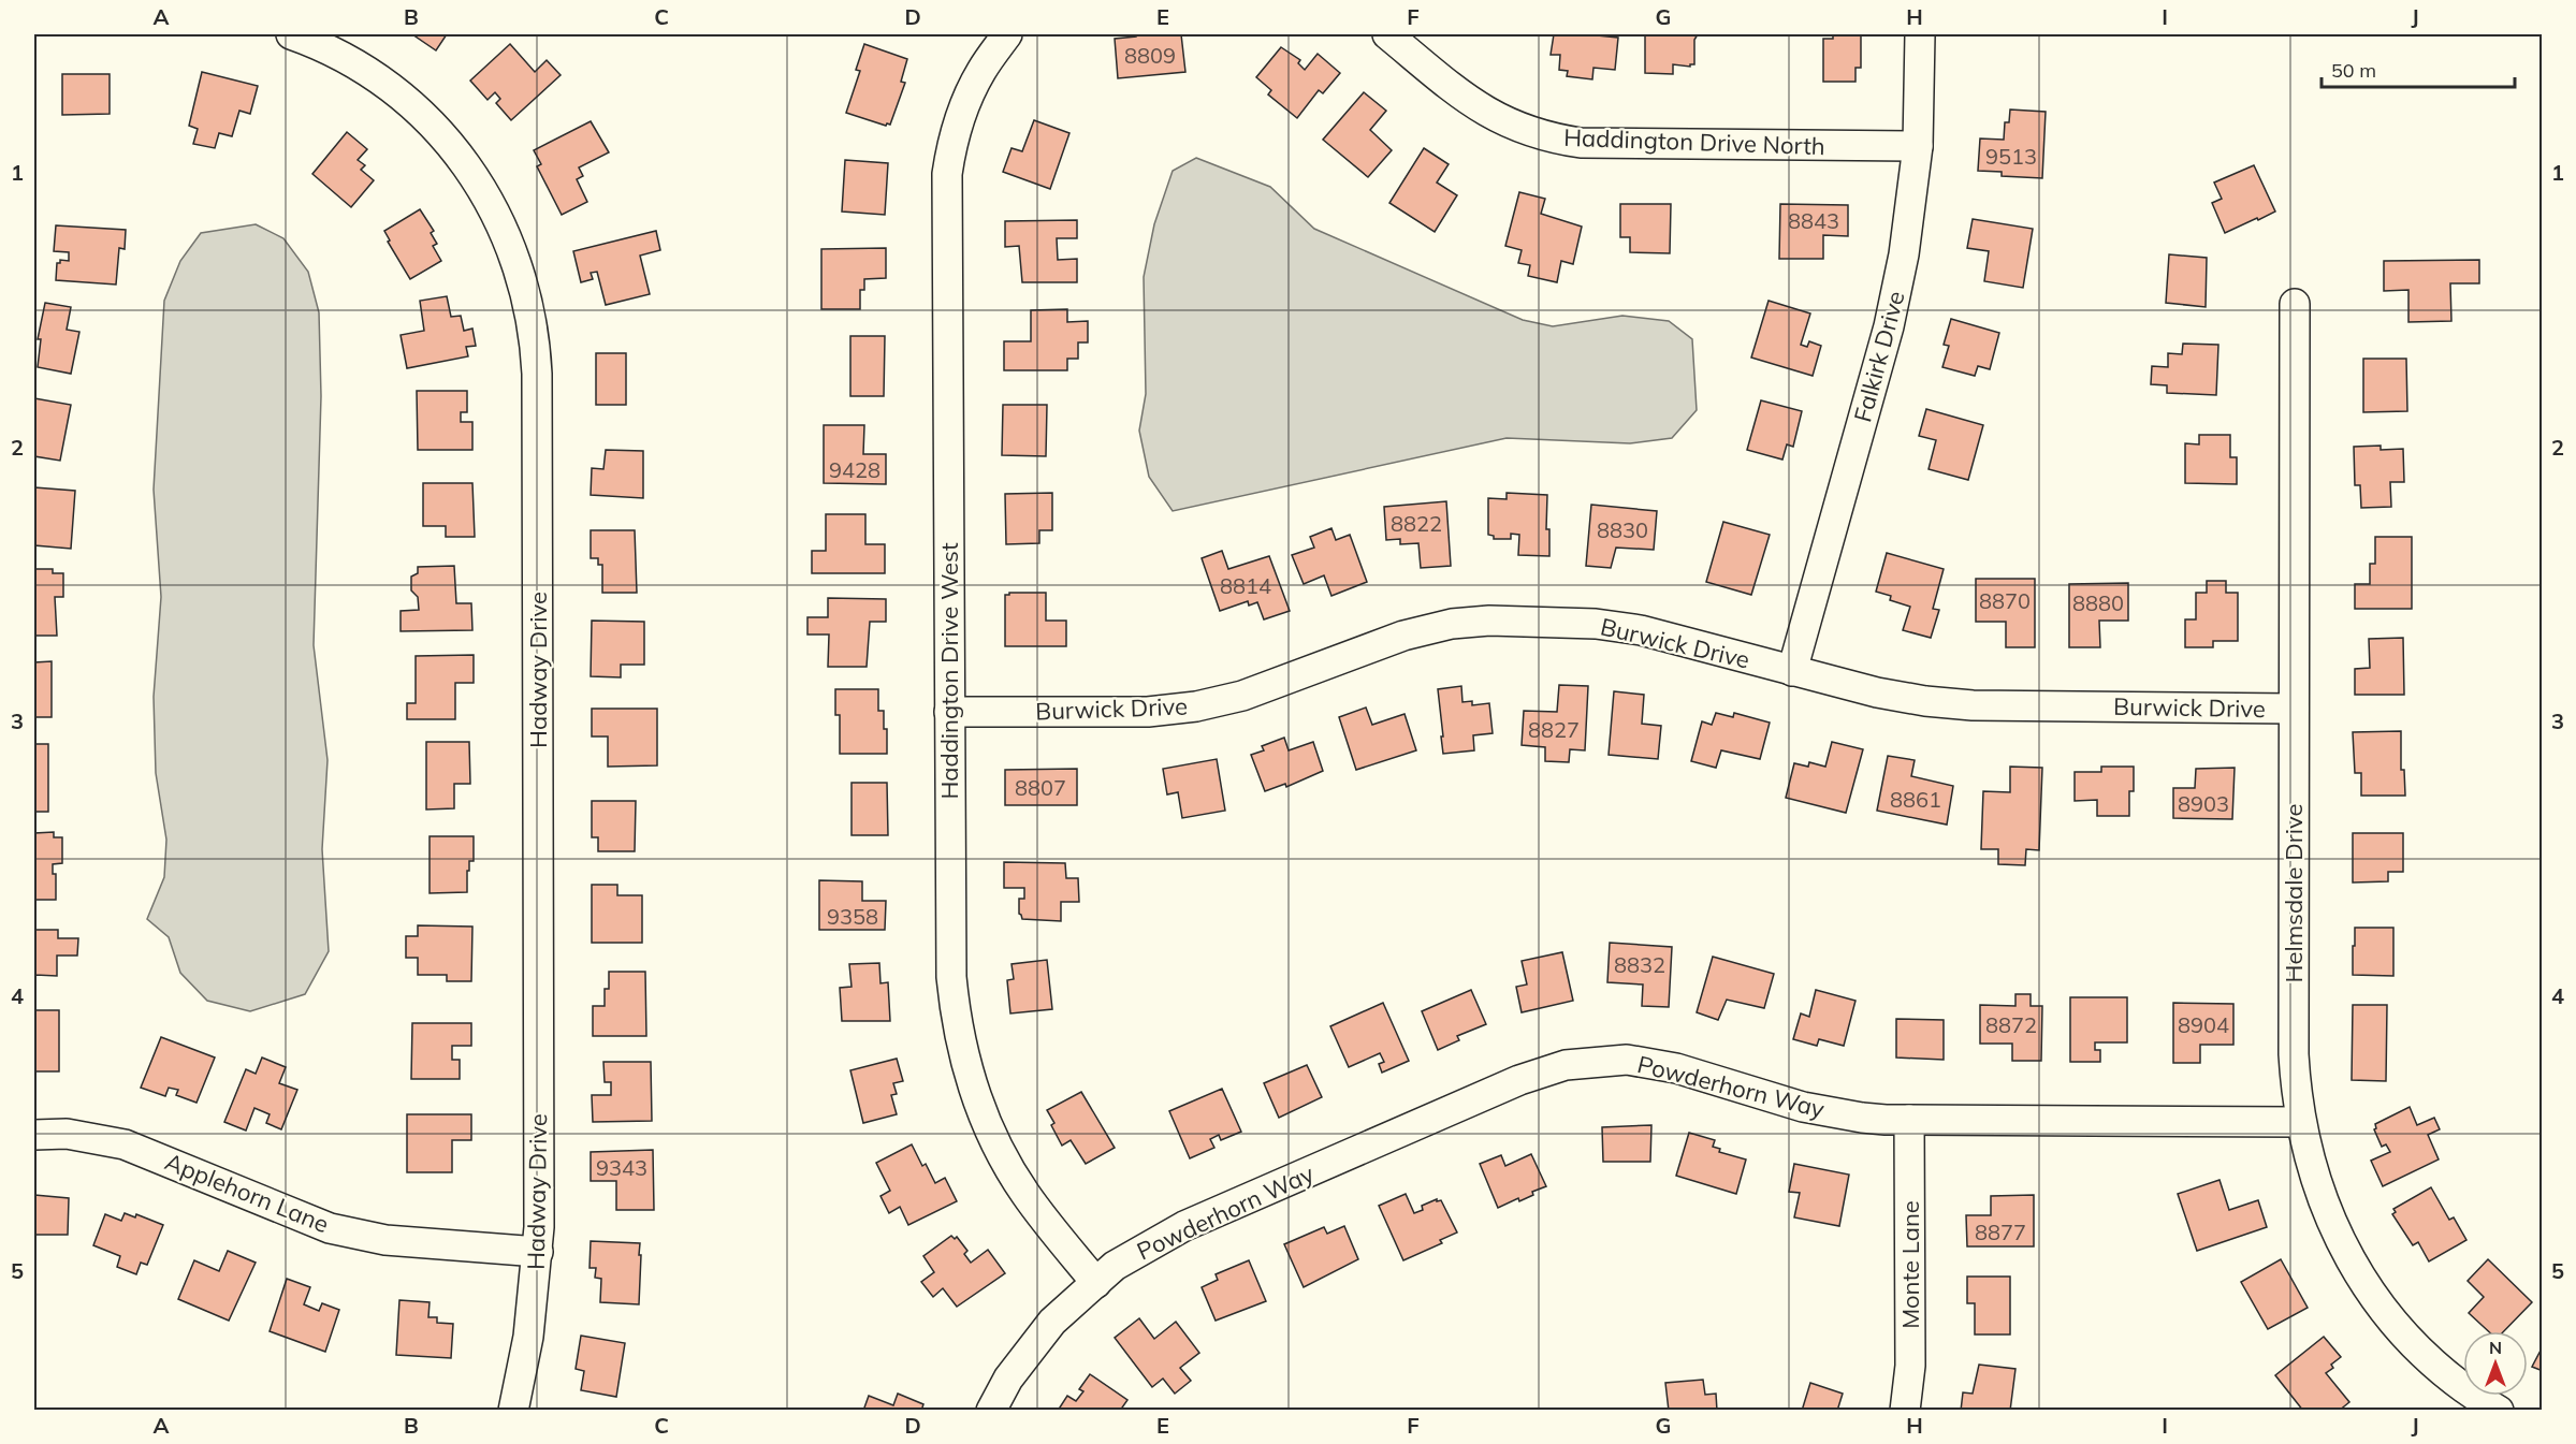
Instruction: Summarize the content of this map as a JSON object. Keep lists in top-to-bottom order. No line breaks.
{"streets":{"street":["Haddington Drive North","Falkirk Drive","Burwick Drive","Hadway Drive","Haddington Drive West","Helmsdale Drive","Powderhorn Way","Applehorn Lane","Monte Lane"]},"crossings":[["Haddington Drive North","Falkirk Drive"],["Falkirk Drive","Burwick Drive"],["Burwick Drive","Haddington Drive West"],["Burwick Drive","Helmsdale Drive"],["Hadway Drive","Applehorn Lane"],["Haddington Drive West","Powderhorn Way"],["Helmsdale Drive","Powderhorn Way"],["Powderhorn Way","Monte Lane"]],"house_numbers":["8809","9513","8843","9428","8822","8830","8814","8870","8880","8827","8807","8861","8903","9358","8832","8872","8904","9343","8877"],"scale_bar":"50 m","north":"top","grid":{"columns":["A","B","C","D","E","F","G","H","I","J"],"rows":["1","2","3","4","5"]}}
